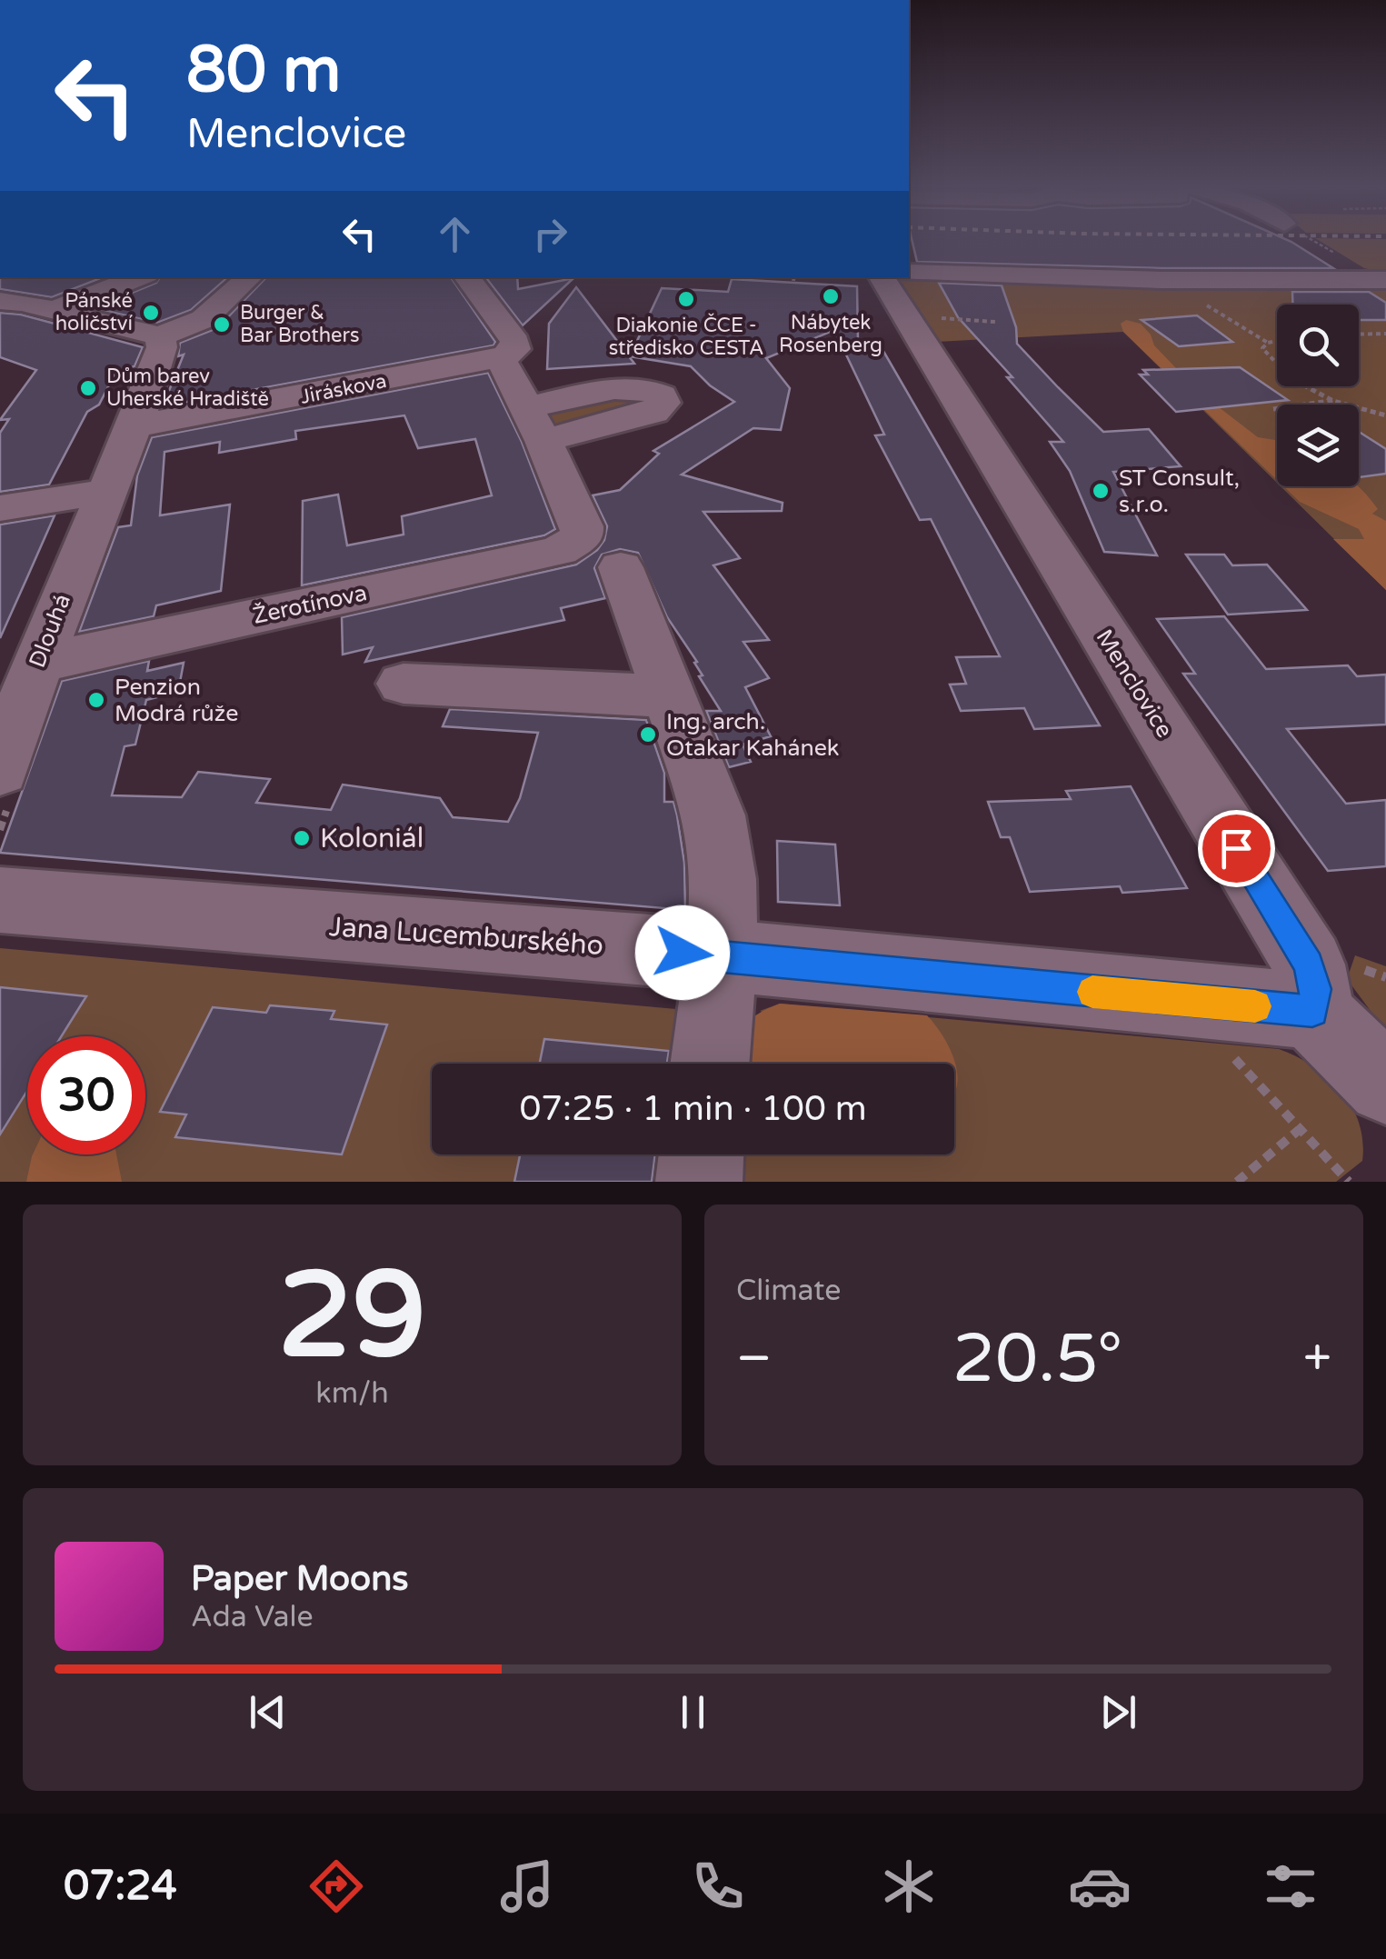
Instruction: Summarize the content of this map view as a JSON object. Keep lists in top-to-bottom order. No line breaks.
{"streets":{"street":["Jiráskova","Žerotínova","Dlouhá","Menclovice","Jana Lucemburského"]},"crossings":[["Jiráskova","Dlouhá"],["Žerotínova","Dlouhá"],["Menclovice","Jana Lucemburského"]],"places":["Nábytek Rosenberg","Diakonie ČCE - středisko CESTA","Pánské holičství","Burger & Bar Brothers","Dům barev Uherské Hradiště","ST Consult, s.r.o.","Penzion Modrá růže","Ing. arch. Otakar Kahánek","Koloniál"],"page":{"turn":["80 m","Menclovice"],"limit":"30","trip":"07:25 · 1 min · 100 m","tile":[["29","km/h"],"Climate"],"heat":["−","20.5°","+"],"song":["Paper Moons","Ada Vale"],"tabs":"07:24"}}
